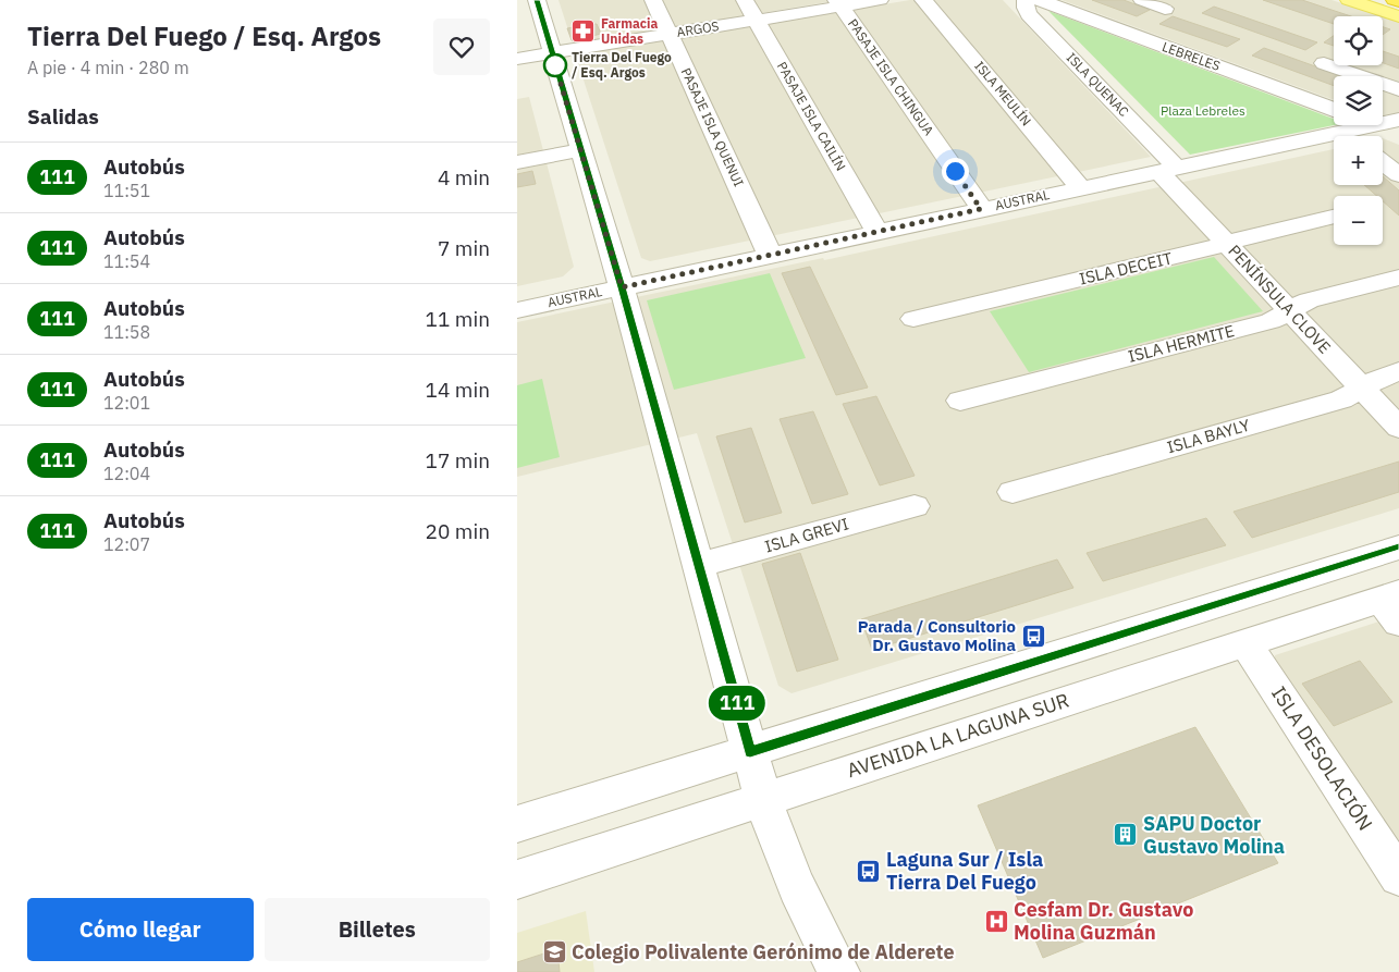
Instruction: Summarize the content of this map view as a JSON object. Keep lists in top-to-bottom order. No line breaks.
{"streets":{"street":["ARGOS","LEBRELES","PASAJE ISLA CHINGUA","ISLA QUENAC","ISLA MEULÍN","PASAJE ISLA CAILÍN","PASAJE ISLA QUENUI","AUSTRAL","ISLA DECEIT","PENÍNSULA CLOVE","ISLA HERMITE","ISLA BAYLY","ISLA GREVI","AVENIDA LA LAGUNA SUR","ISLA DESOLACIÓN"]},"crossings":[["ARGOS","PASAJE ISLA CHINGUA"],["ARGOS","PASAJE ISLA CAILÍN"],["ARGOS","PASAJE ISLA QUENUI"],["PASAJE ISLA CHINGUA","AUSTRAL"],["ISLA QUENAC","AUSTRAL"],["ISLA QUENAC","PENÍNSULA CLOVE"],["ISLA MEULÍN","AUSTRAL"],["PASAJE ISLA CAILÍN","AUSTRAL"],["PASAJE ISLA QUENUI","AUSTRAL"],["AUSTRAL","PENÍNSULA CLOVE"],["ISLA DECEIT","PENÍNSULA CLOVE"],["PENÍNSULA CLOVE","ISLA HERMITE"],["PENÍNSULA CLOVE","ISLA BAYLY"],["AVENIDA LA LAGUNA SUR","ISLA DESOLACIÓN"]],"parks":["Plaza Lebreles"],"places":{"pharmacy":["Farmacia Unidas"],"other":["Tierra Del Fuego / Esq. Argos"],"bus stop":["Parada / Consultorio Dr. Gustavo Molina","Laguna Sur / Isla Tierra Del Fuego"],"building":["SAPU Doctor Gustavo Molina"],"hospital":["Cesfam Dr. Gustavo Molina Guzmán"],"school or university":["Colegio Polivalente Gerónimo de Alderete"]},"lines":["bus line 111"],"page":{"heading":[["Tierra Del Fuego / Esq. Argos","A pie · 4 min · 280 m"],"Salidas"],"on_map":"111","map_buttons":["+","−"],"list":[{"mark":"111","name":"Autobús","note":"11:51","value":"4 min"},{"mark":"111","name":"Autobús","note":"11:54","value":"7 min"},{"mark":"111","name":"Autobús","note":"11:58","value":"11 min"},{"mark":"111","name":"Autobús","note":"12:01","value":"14 min"},{"mark":"111","name":"Autobús","note":"12:04","value":"17 min"},{"mark":"111","name":"Autobús","note":"12:07","value":"20 min"}],"buttons":["Cómo llegar","Billetes"]}}
